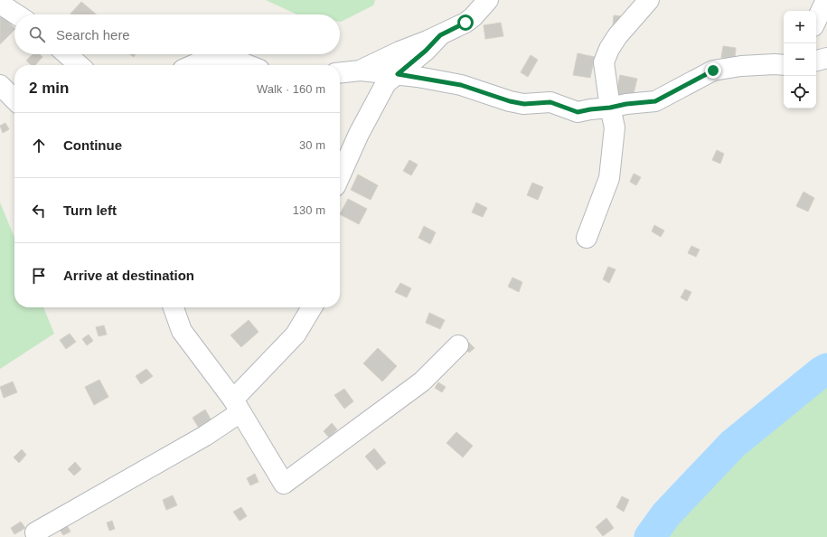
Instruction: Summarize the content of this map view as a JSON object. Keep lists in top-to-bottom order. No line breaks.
{"page":{"map_buttons":["+","−"],"search":"Search here","heading":["2 min","Walk · 160 m"],"list":[["Continue","30 m"],["Turn left","130 m"],"Arrive at destination"]}}
